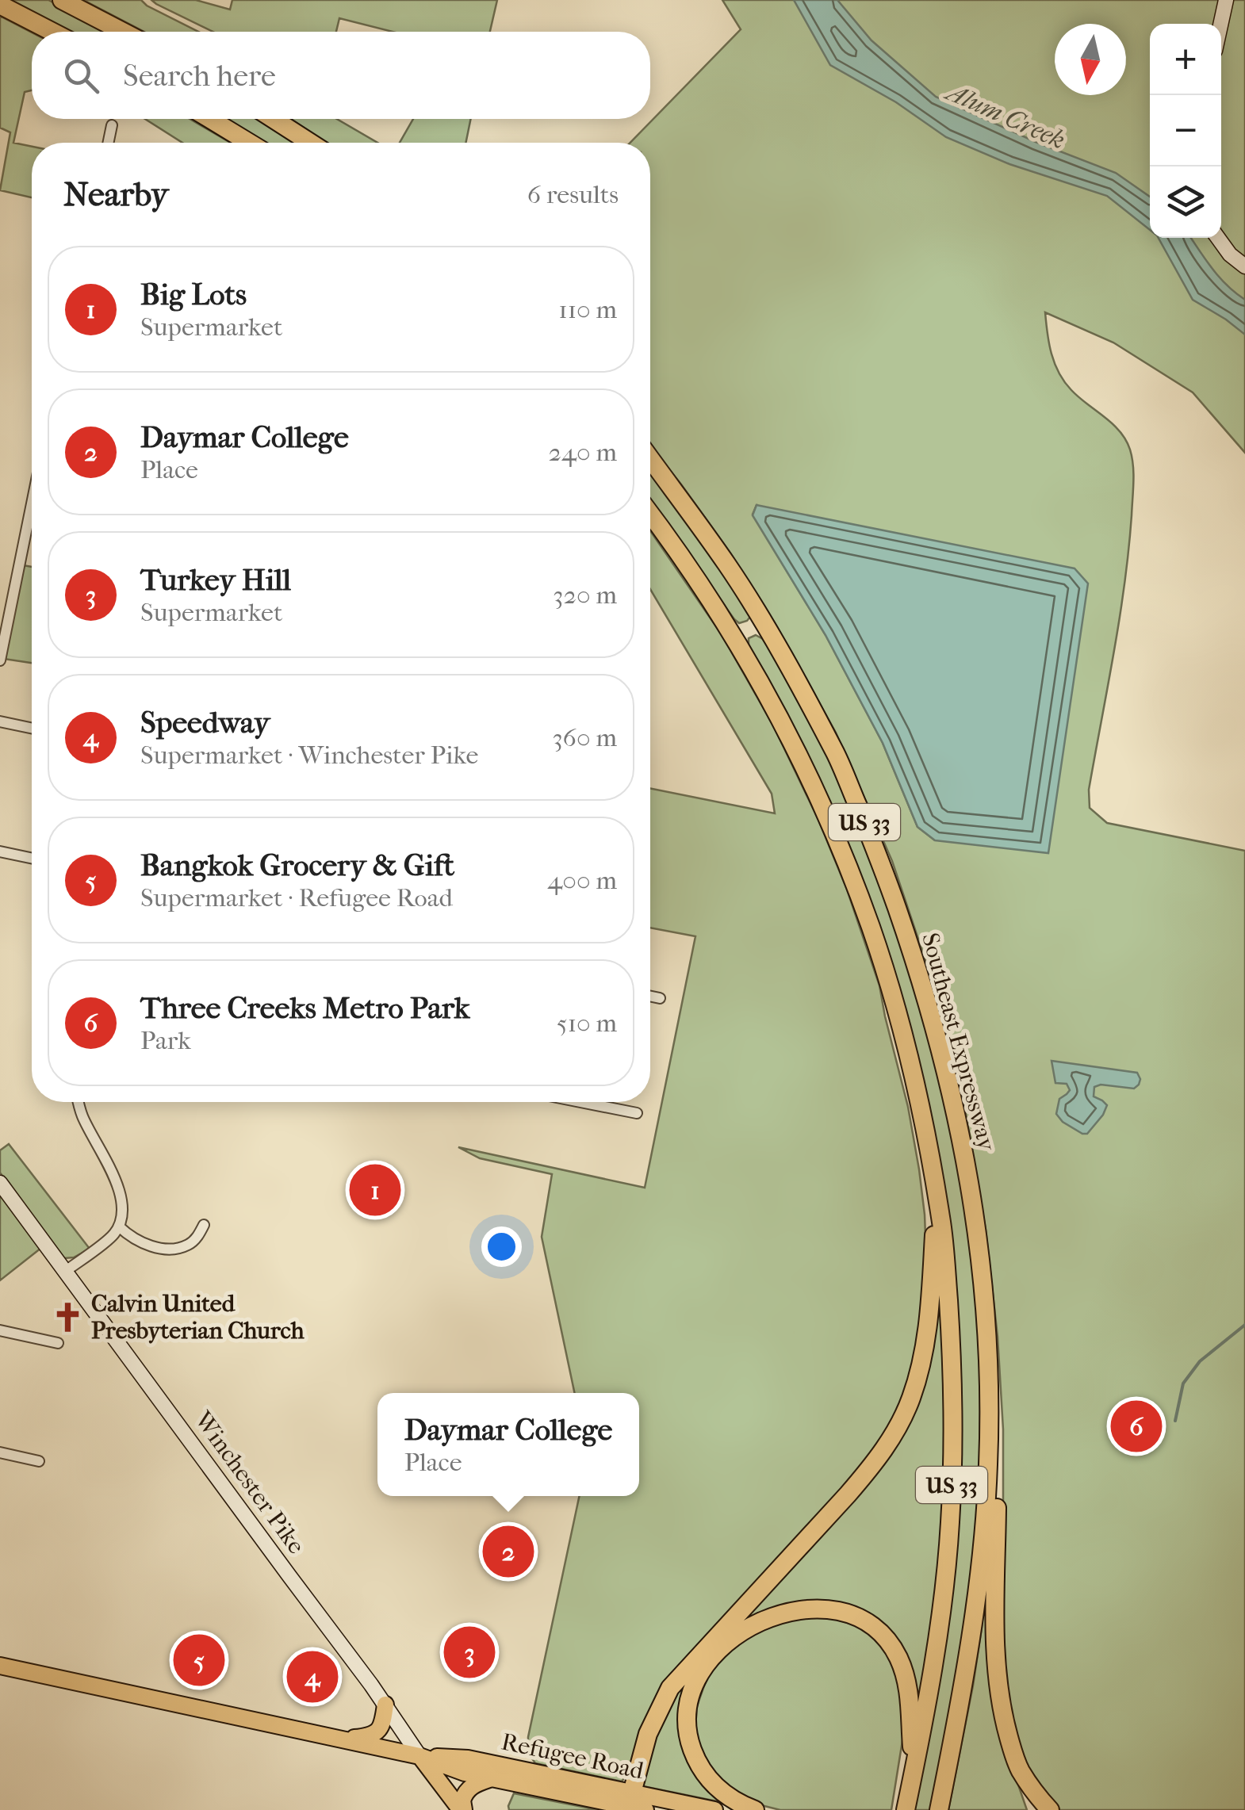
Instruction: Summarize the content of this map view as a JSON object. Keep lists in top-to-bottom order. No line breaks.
{"streets":{"highway":["US 33","Southeast Expressway"],"main road":["Winchester Pike","Refugee Road"]},"crossings":[["Winchester Pike","Refugee Road"]],"water":["Alum Creek"],"places":{"church":["Calvin United Presbyterian Church"]},"north":"bottom","page":{"map_buttons":["+","−"],"search":"Search here","heading":["Nearby","6 results"],"list":[{"mark":"1","name":"Big Lots","note":"Supermarket","value":"110 m"},{"mark":"2","name":"Daymar College","note":"Place","value":"240 m"},{"mark":"3","name":"Turkey Hill","note":"Supermarket","value":"320 m"},{"mark":"4","name":"Speedway","note":"Supermarket · Winchester Pike","value":"360 m"},{"mark":"5","name":"Bangkok Grocery & Gift","note":"Supermarket · Refugee Road","value":"400 m"},{"mark":"6","name":"Three Creeks Metro Park","note":"Park","value":"510 m"}],"pins":["1","6","2","3","5","4"],"popup":["Daymar College","Place"]}}
